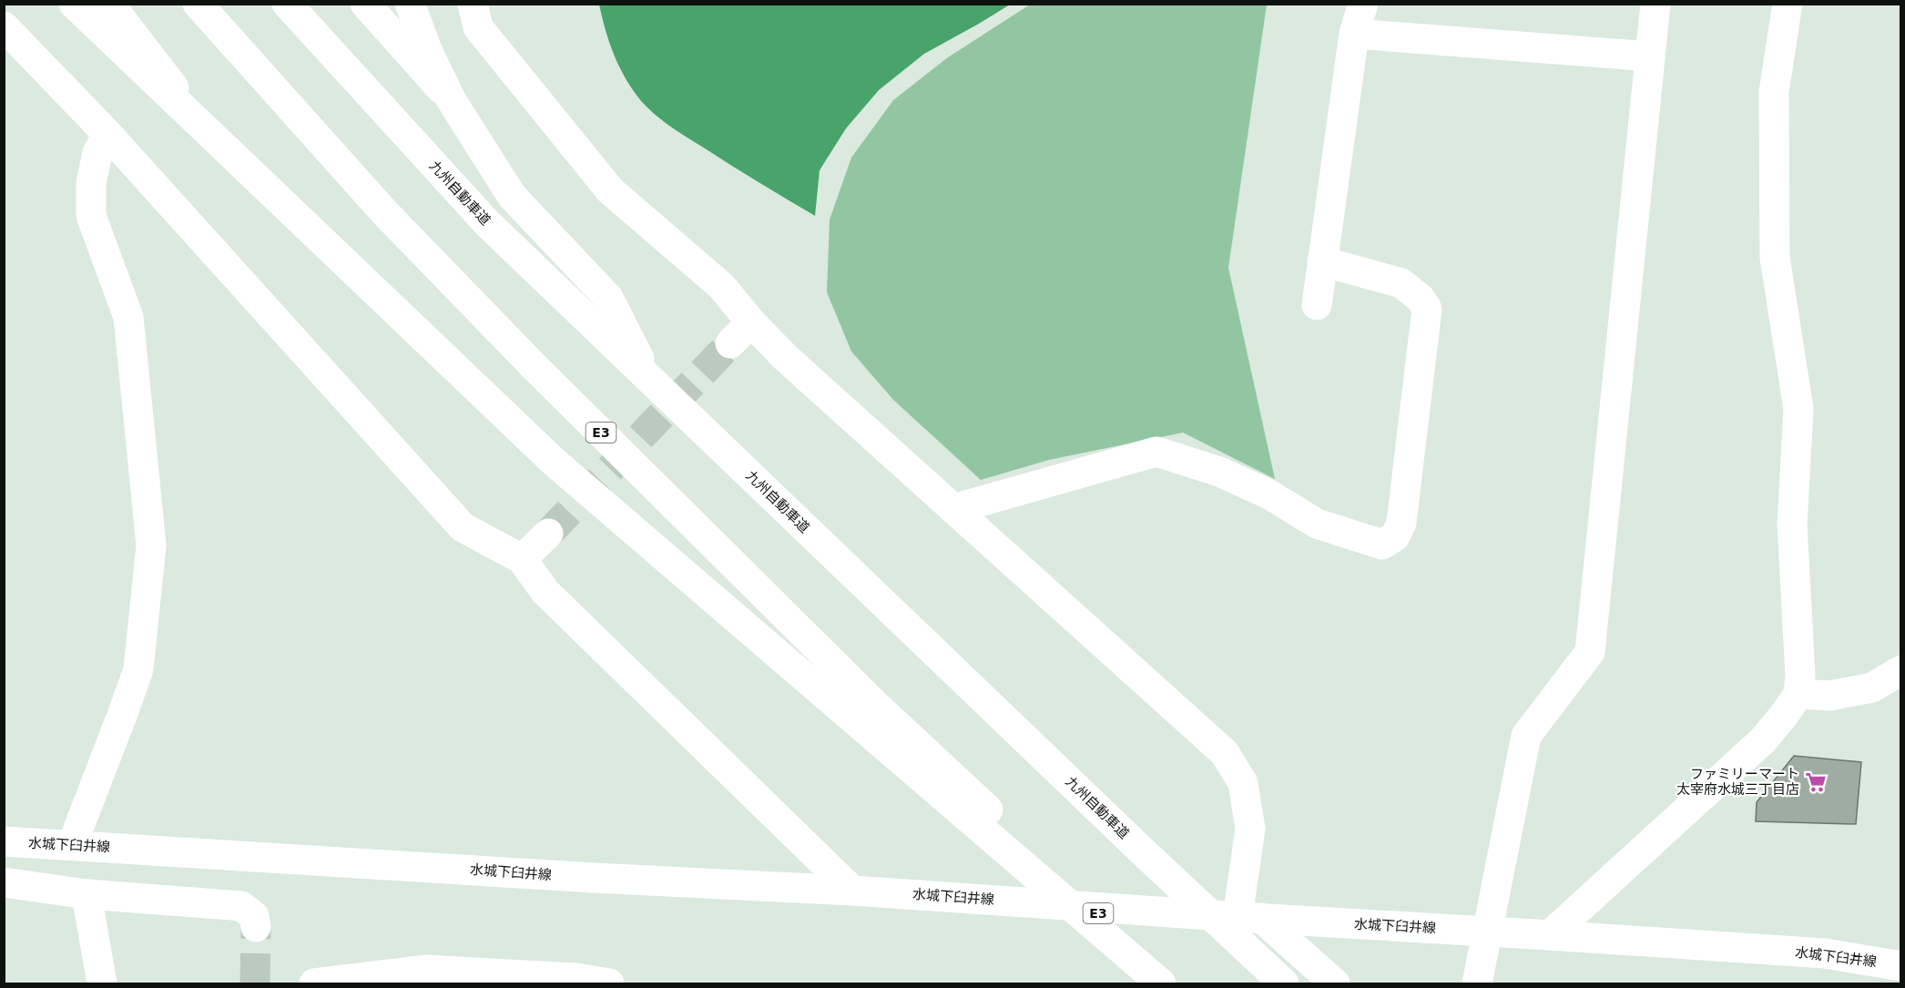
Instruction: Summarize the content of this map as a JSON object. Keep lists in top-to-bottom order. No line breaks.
{"streets":{"main road":["九州自動車道","E3","水城下臼井線"]},"places":{"supermarket":["ファミリーマート 太宰府水城三丁目店"]}}
